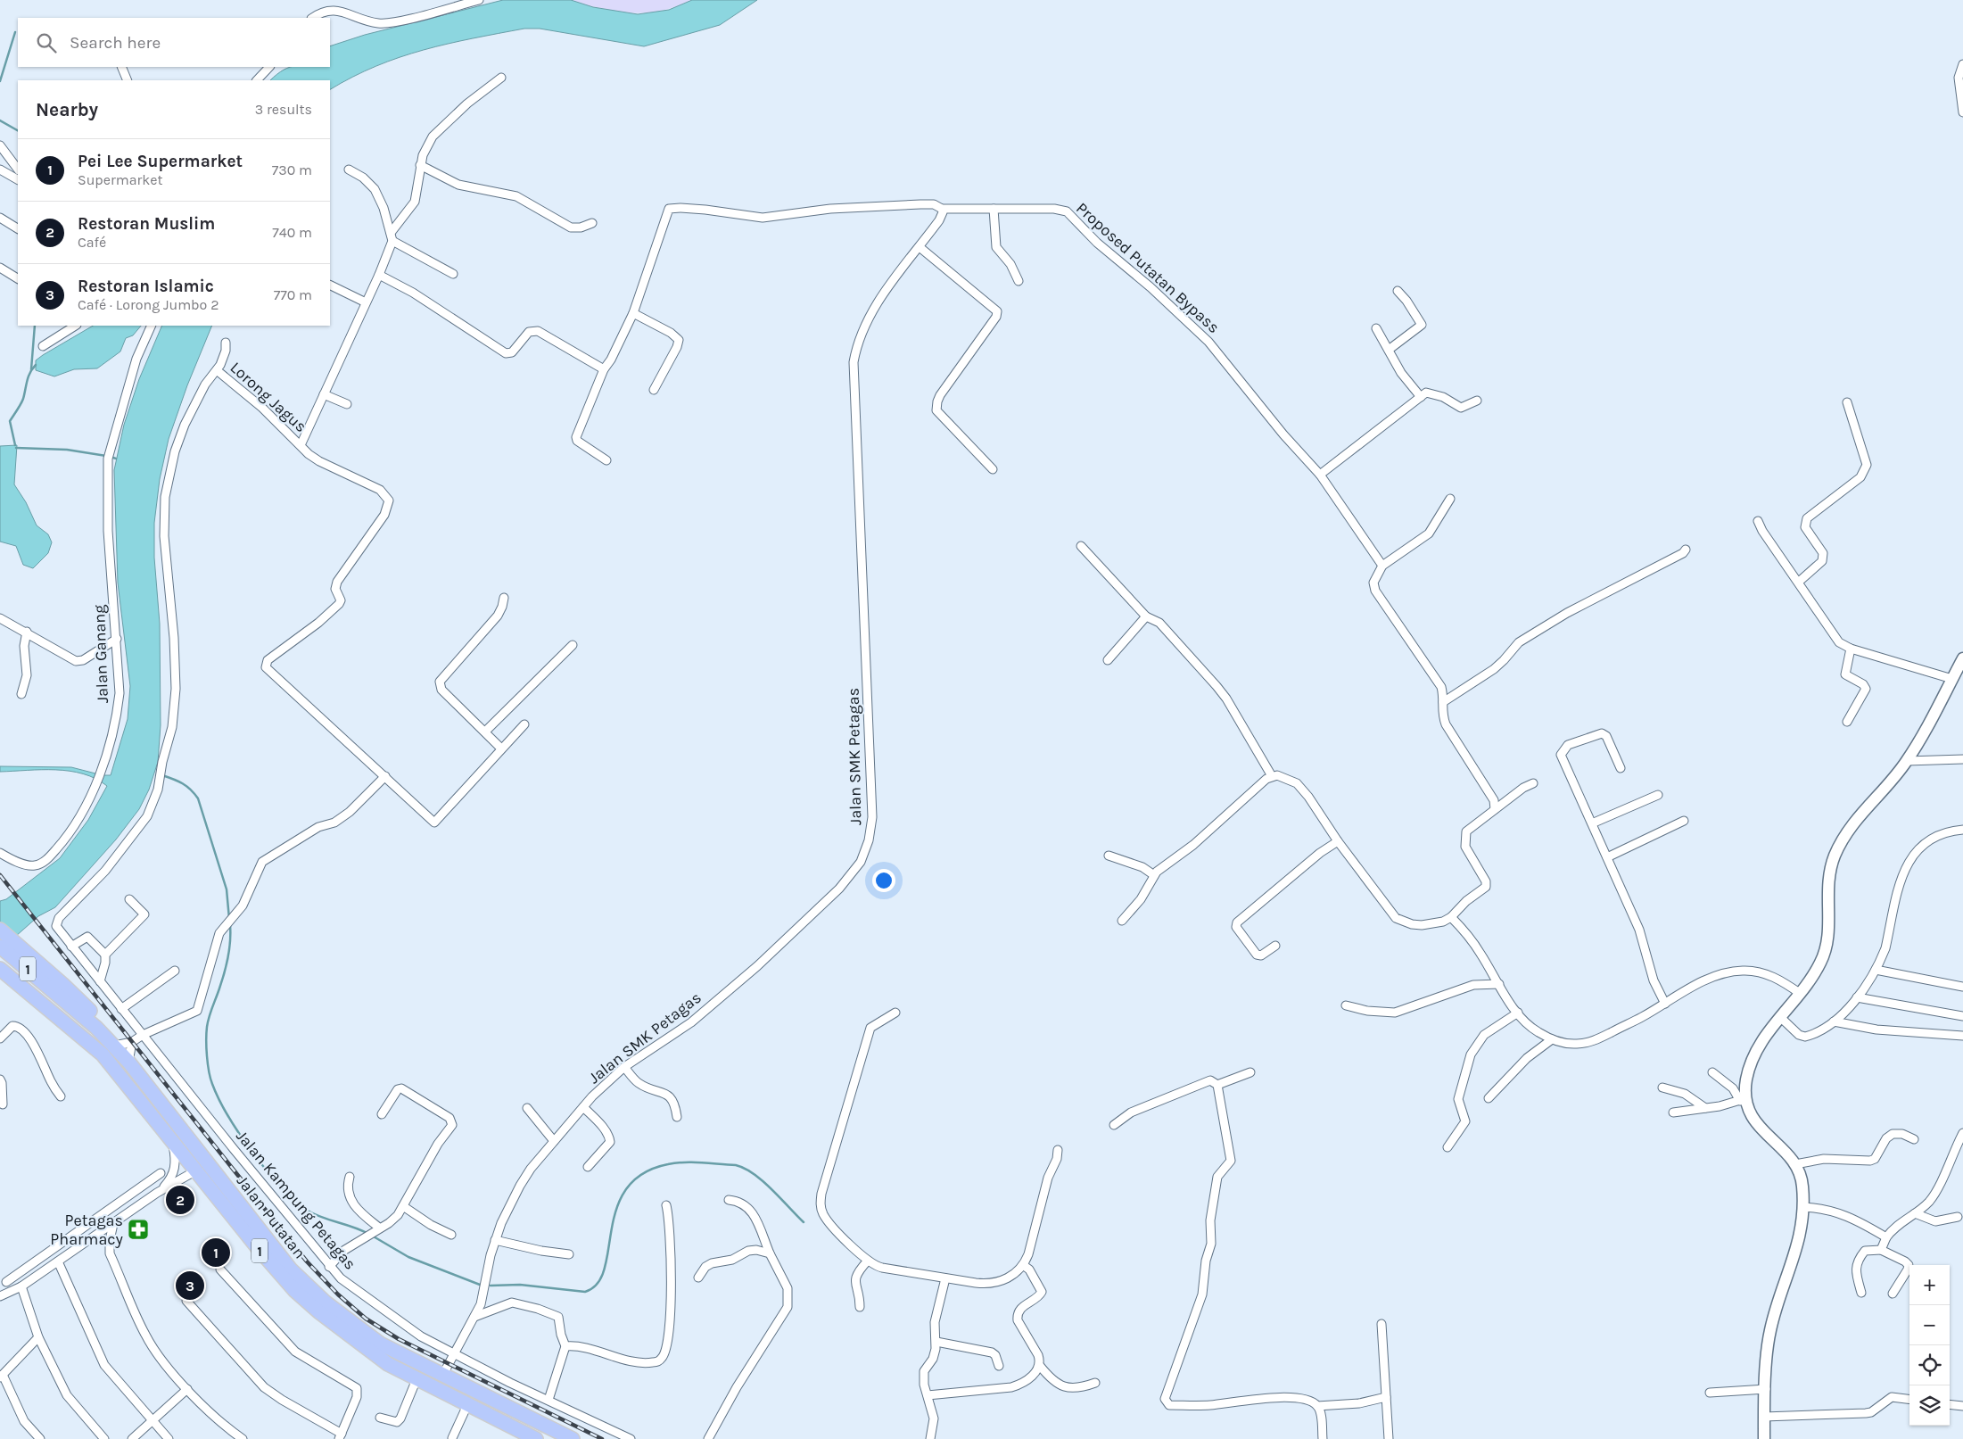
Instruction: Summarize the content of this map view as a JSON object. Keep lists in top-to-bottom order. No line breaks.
{"streets":{"highway":["1","Jalan Putatan"],"street":["Proposed Putatan Bypass","Lorong Jagus","Jalan Ganang","Jalan SMK Petagas","Jalan Kampung Petagas"]},"crossings":[["Proposed Putatan Bypass","Jalan SMK Petagas"],["Lorong Jagus","Jalan Kampung Petagas"],["Jalan SMK Petagas","Jalan Kampung Petagas"],["Jalan SMK Petagas","Jalan Putatan"]],"places":{"pharmacy":["Petagas Pharmacy"]},"page":{"search":"Search here","heading":["Nearby","3 results"],"list":[{"mark":"1","name":"Pei Lee Supermarket","note":"Supermarket","value":"730 m"},{"mark":"2","name":"Restoran Muslim","note":"Café","value":"740 m"},{"mark":"3","name":"Restoran Islamic","note":"Café · Lorong Jumbo 2","value":"770 m"}],"pins":["2","1","3"],"map_buttons":["+","−"]}}
